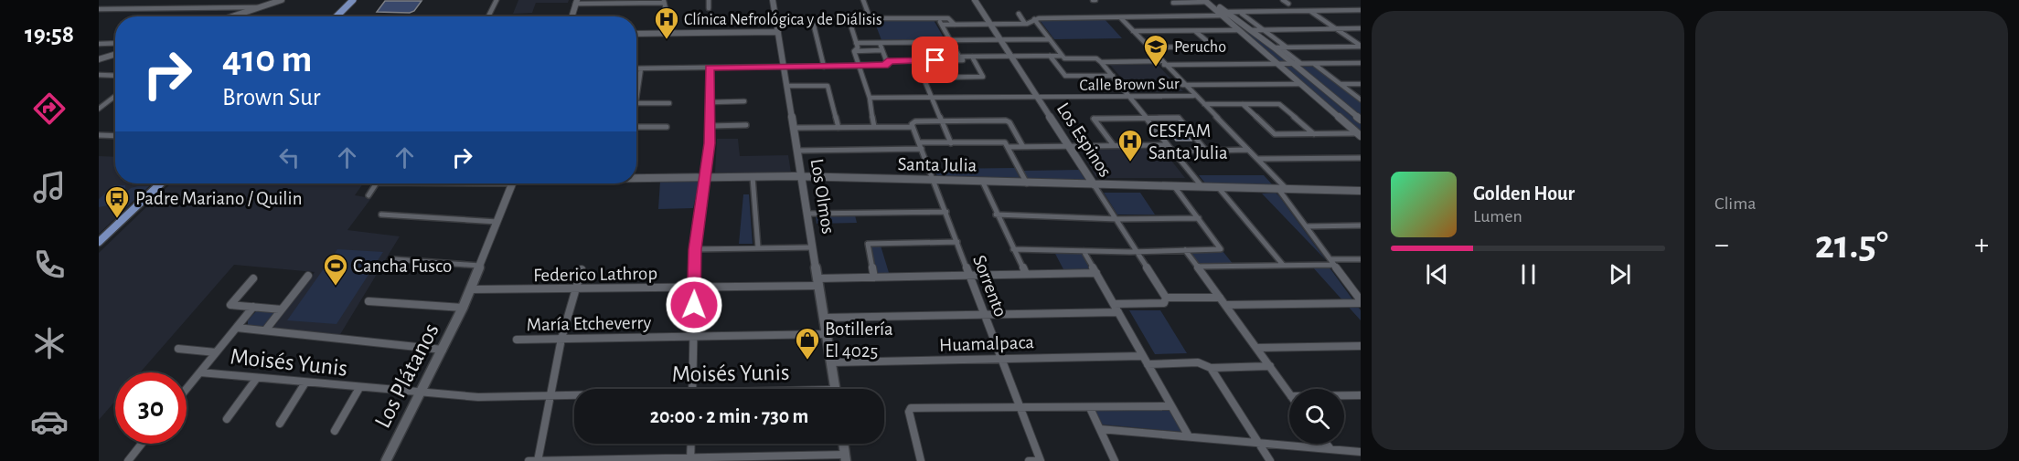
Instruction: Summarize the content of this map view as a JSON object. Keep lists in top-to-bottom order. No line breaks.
{"streets":{"street":["Calle Brown Sur","Los Espinos","Santa Julia","Los Olmos","Federico Lathrop","Sorrento","María Etcheverry","Huamalpaca","Moisés Yunis","Los Plátanos"]},"crossings":[["Calle Brown Sur","Los Espinos"],["Los Espinos","Santa Julia"],["Santa Julia","Los Olmos"],["Santa Julia","Sorrento"],["Los Olmos","Federico Lathrop"],["Los Olmos","María Etcheverry"],["Los Olmos","Huamalpaca"],["Federico Lathrop","Sorrento"],["Federico Lathrop","Los Plátanos"],["Sorrento","Huamalpaca"],["Moisés Yunis","Los Plátanos"]],"places":{"hospital":["Clínica Nefrológica y de Diálisis","CESFAM Santa Julia"],"school or university":["Perucho"],"bus stop":["Padre Mariano / Quilin"],"sports":["Cancha Fusco"],"shop":["Botillería El 4025"]},"page":{"tabs":"19:58","tile":"Clima","turn":["410 m","Brown Sur"],"song":["Golden Hour","Lumen"],"heat":["−","21.5°","+"],"limit":"30","trip":"20:00 · 2 min · 730 m"}}
